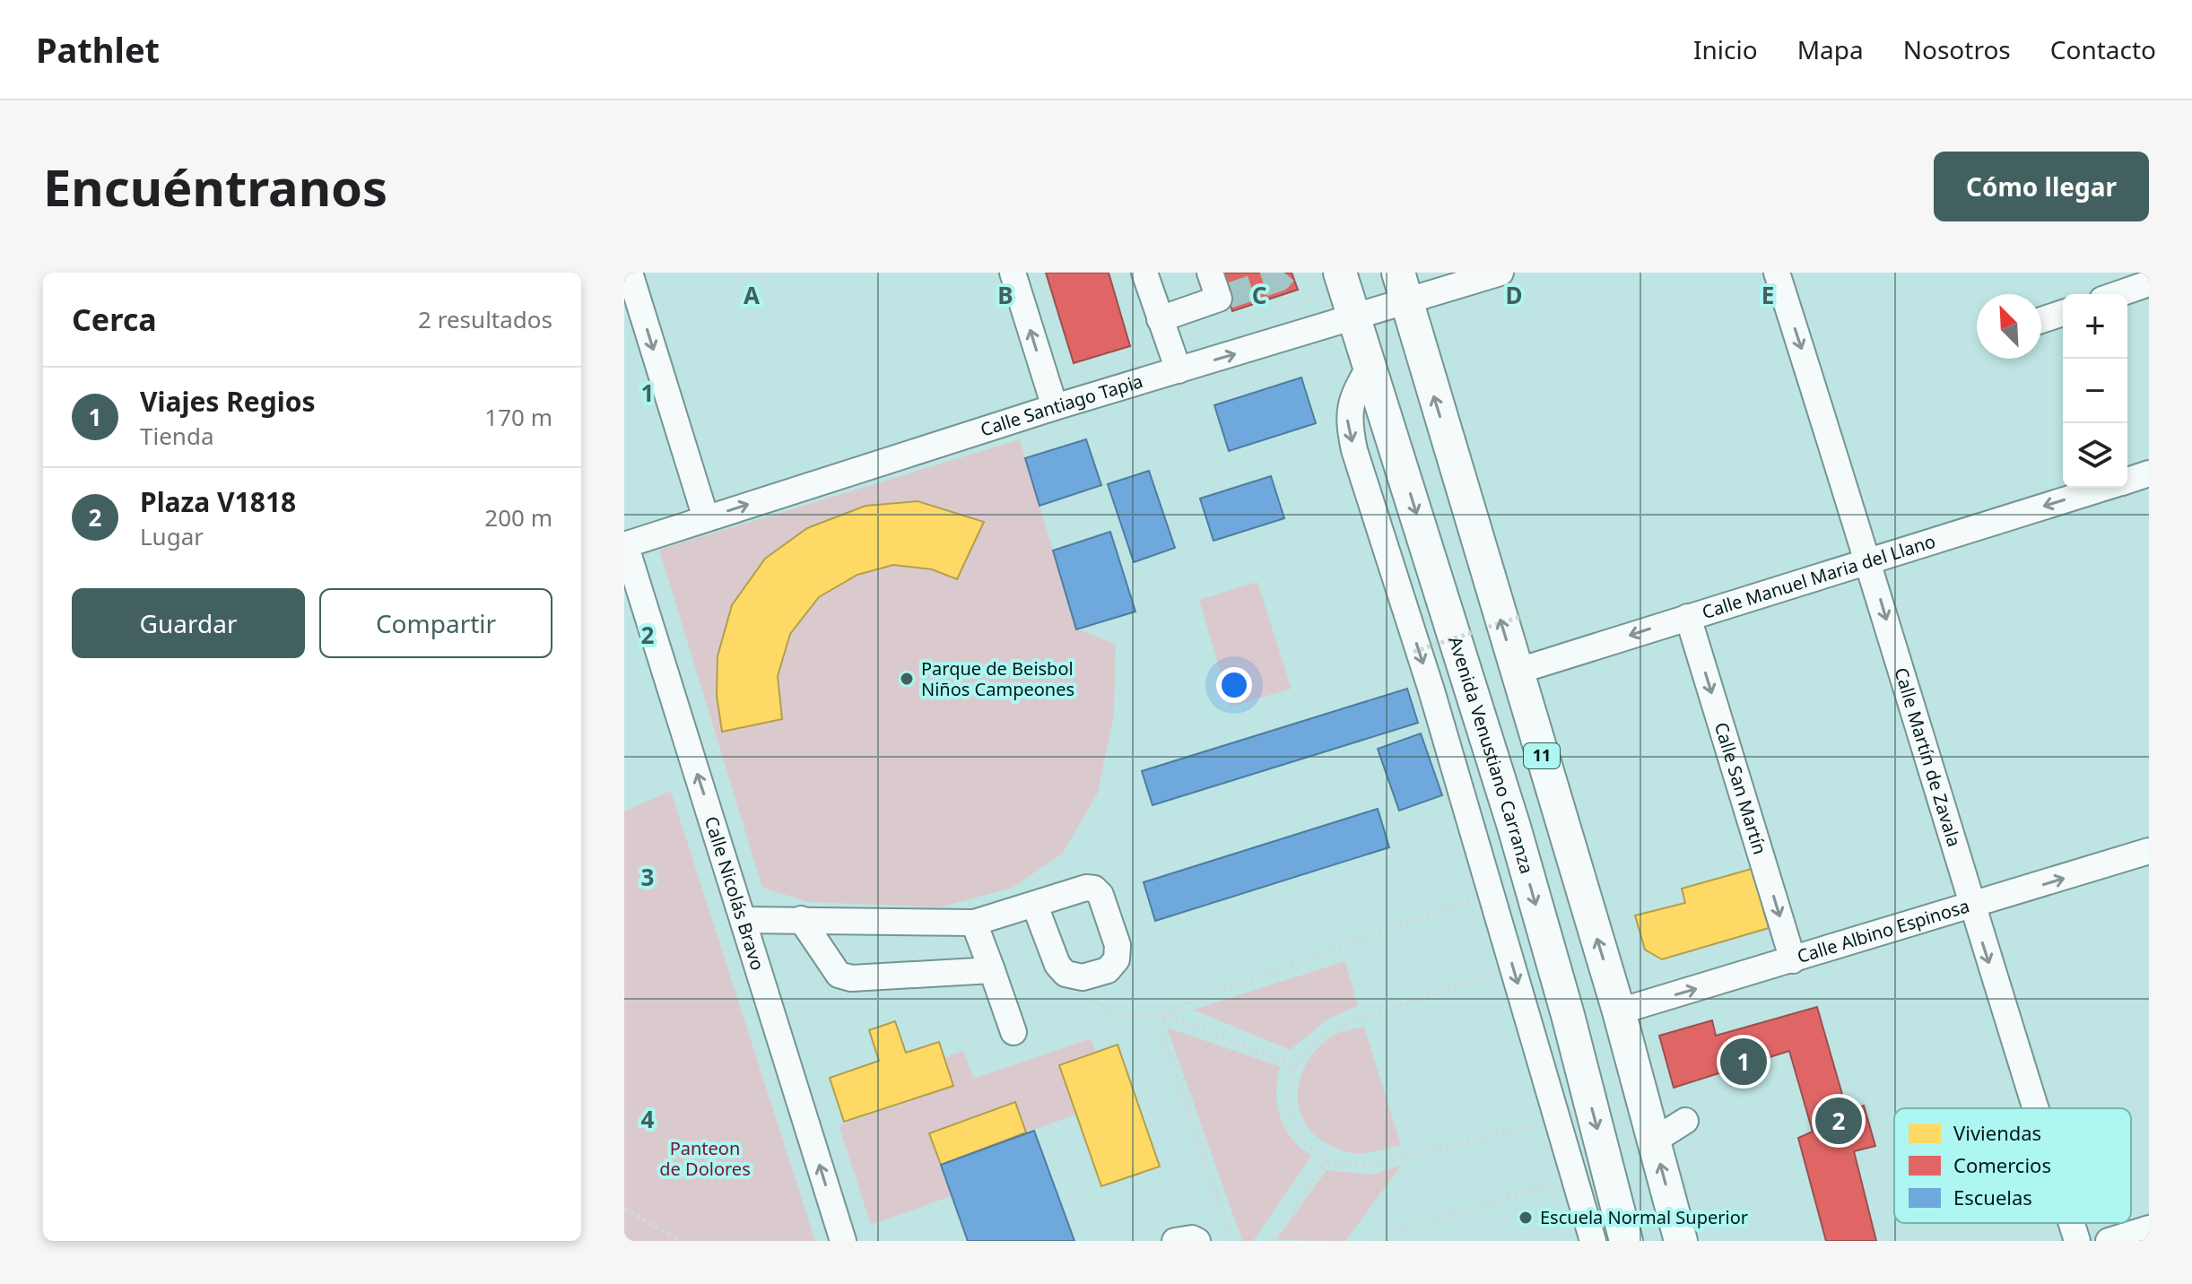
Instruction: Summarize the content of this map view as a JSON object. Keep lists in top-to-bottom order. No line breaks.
{"streets":{"main road":["Avenida Venustiano Carranza","11"],"street":["Calle Santiago Tapia","Calle Manuel Maria del Llano","Calle Martín de Zavala","Calle San Martín","Calle Nicolás Bravo","Calle Albino Espinosa"]},"crossings":[["Calle Santiago Tapia","Avenida Venustiano Carranza"],["Calle Santiago Tapia","11"],["Calle Santiago Tapia","Calle Nicolás Bravo"],["Calle Manuel Maria del Llano","11"],["Calle Manuel Maria del Llano","Calle Martín de Zavala"],["Calle Manuel Maria del Llano","Calle San Martín"],["11","Calle Albino Espinosa"],["Calle Martín de Zavala","Calle Albino Espinosa"],["Calle San Martín","Calle Albino Espinosa"]],"one_way":["Calle Santiago Tapia","Calle Manuel Maria del Llano","Calle Martín de Zavala","Calle San Martín","Calle Nicolás Bravo","Calle Albino Espinosa"],"parks":["Panteon de Dolores"],"places":["Parque de Beisbol Niños Campeones","Escuela Normal Superior"],"legend":["Viviendas","Comercios","Escuelas"],"north":"top left","page":{"header":"Pathlet","nav":["Inicio","Mapa","Nosotros","Contacto"],"buttons":["Cómo llegar",["Guardar","Compartir"]],"title":"Encuéntranos","heading":["Cerca","2 resultados"],"map_buttons":["+","−"],"list":[{"mark":"1","name":"Viajes Regios","note":"Tienda","value":"170 m"},{"mark":"2","name":"Plaza V1818","note":"Lugar","value":"200 m"}],"pins":["1","2"]},"grid":{"columns":["A","B","C","D","E"],"rows":["1","2","3","4"]}}
